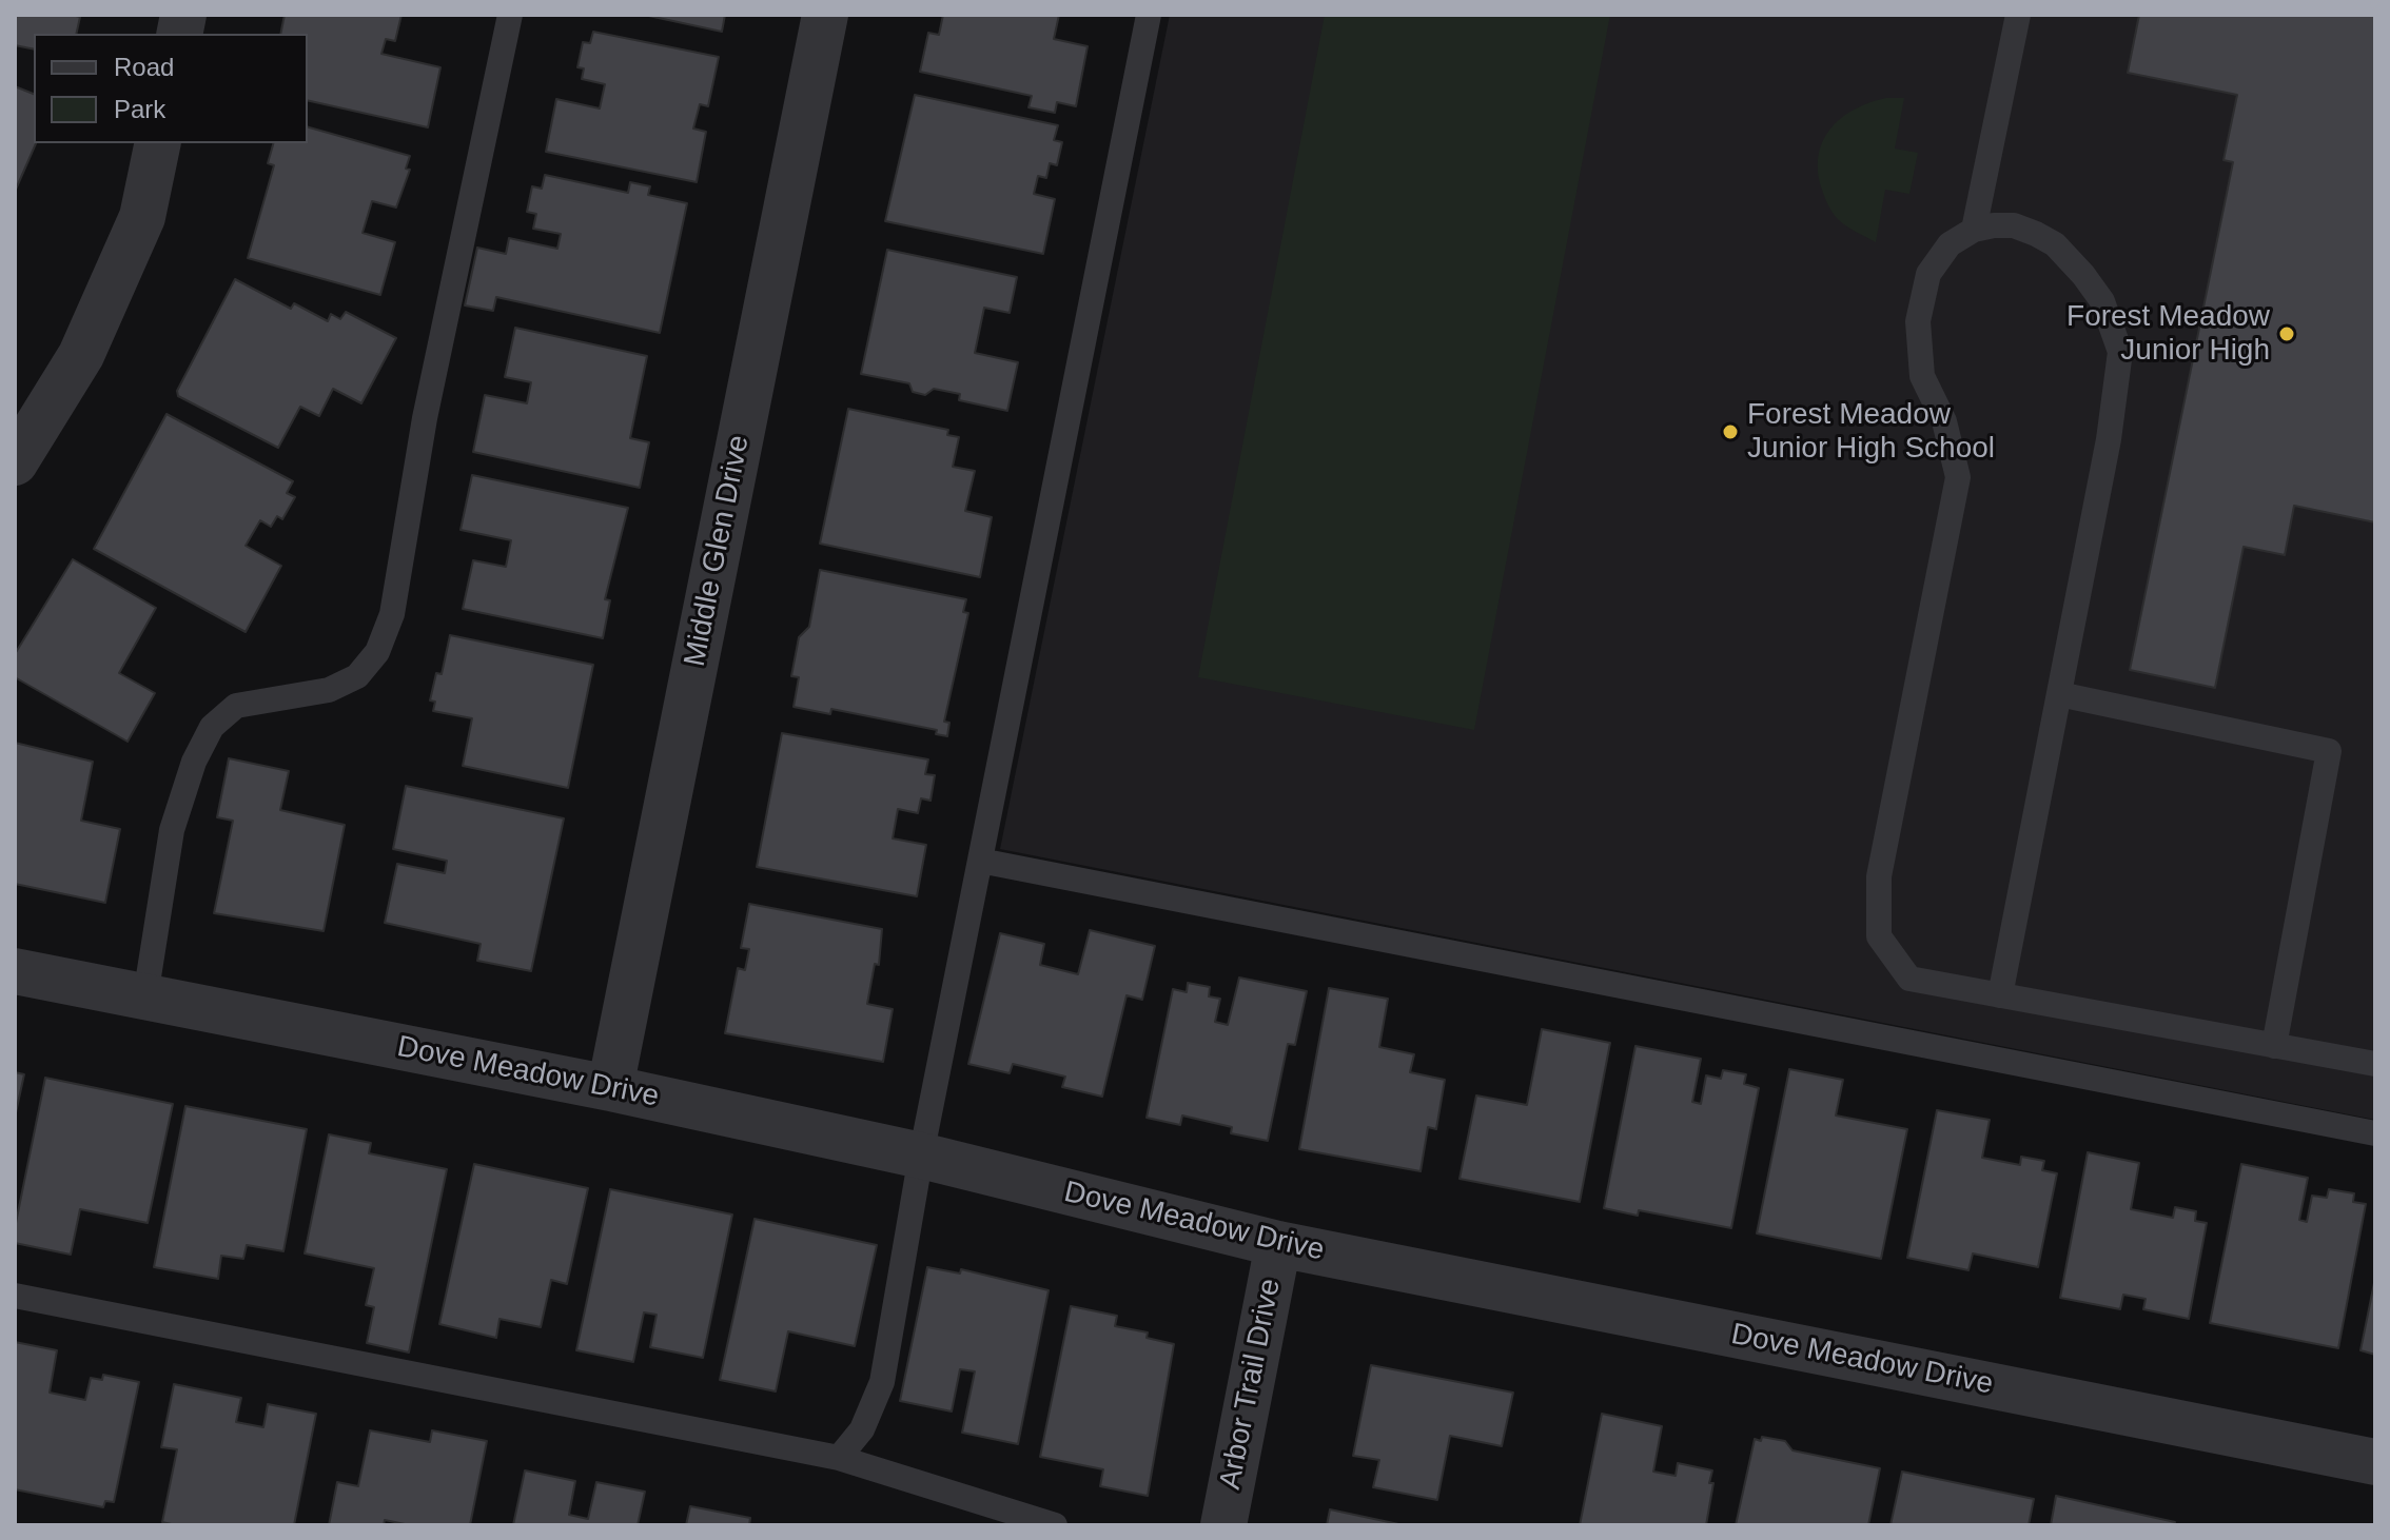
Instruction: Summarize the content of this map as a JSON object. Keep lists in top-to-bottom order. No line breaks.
{"streets":{"street":["Middle Glen Drive","Dove Meadow Drive","Arbor Trail Drive"]},"crossings":[["Middle Glen Drive","Dove Meadow Drive"],["Dove Meadow Drive","Arbor Trail Drive"]],"places":["Forest Meadow Junior High","Forest Meadow Junior High School"],"legend":["Road","Park"]}
